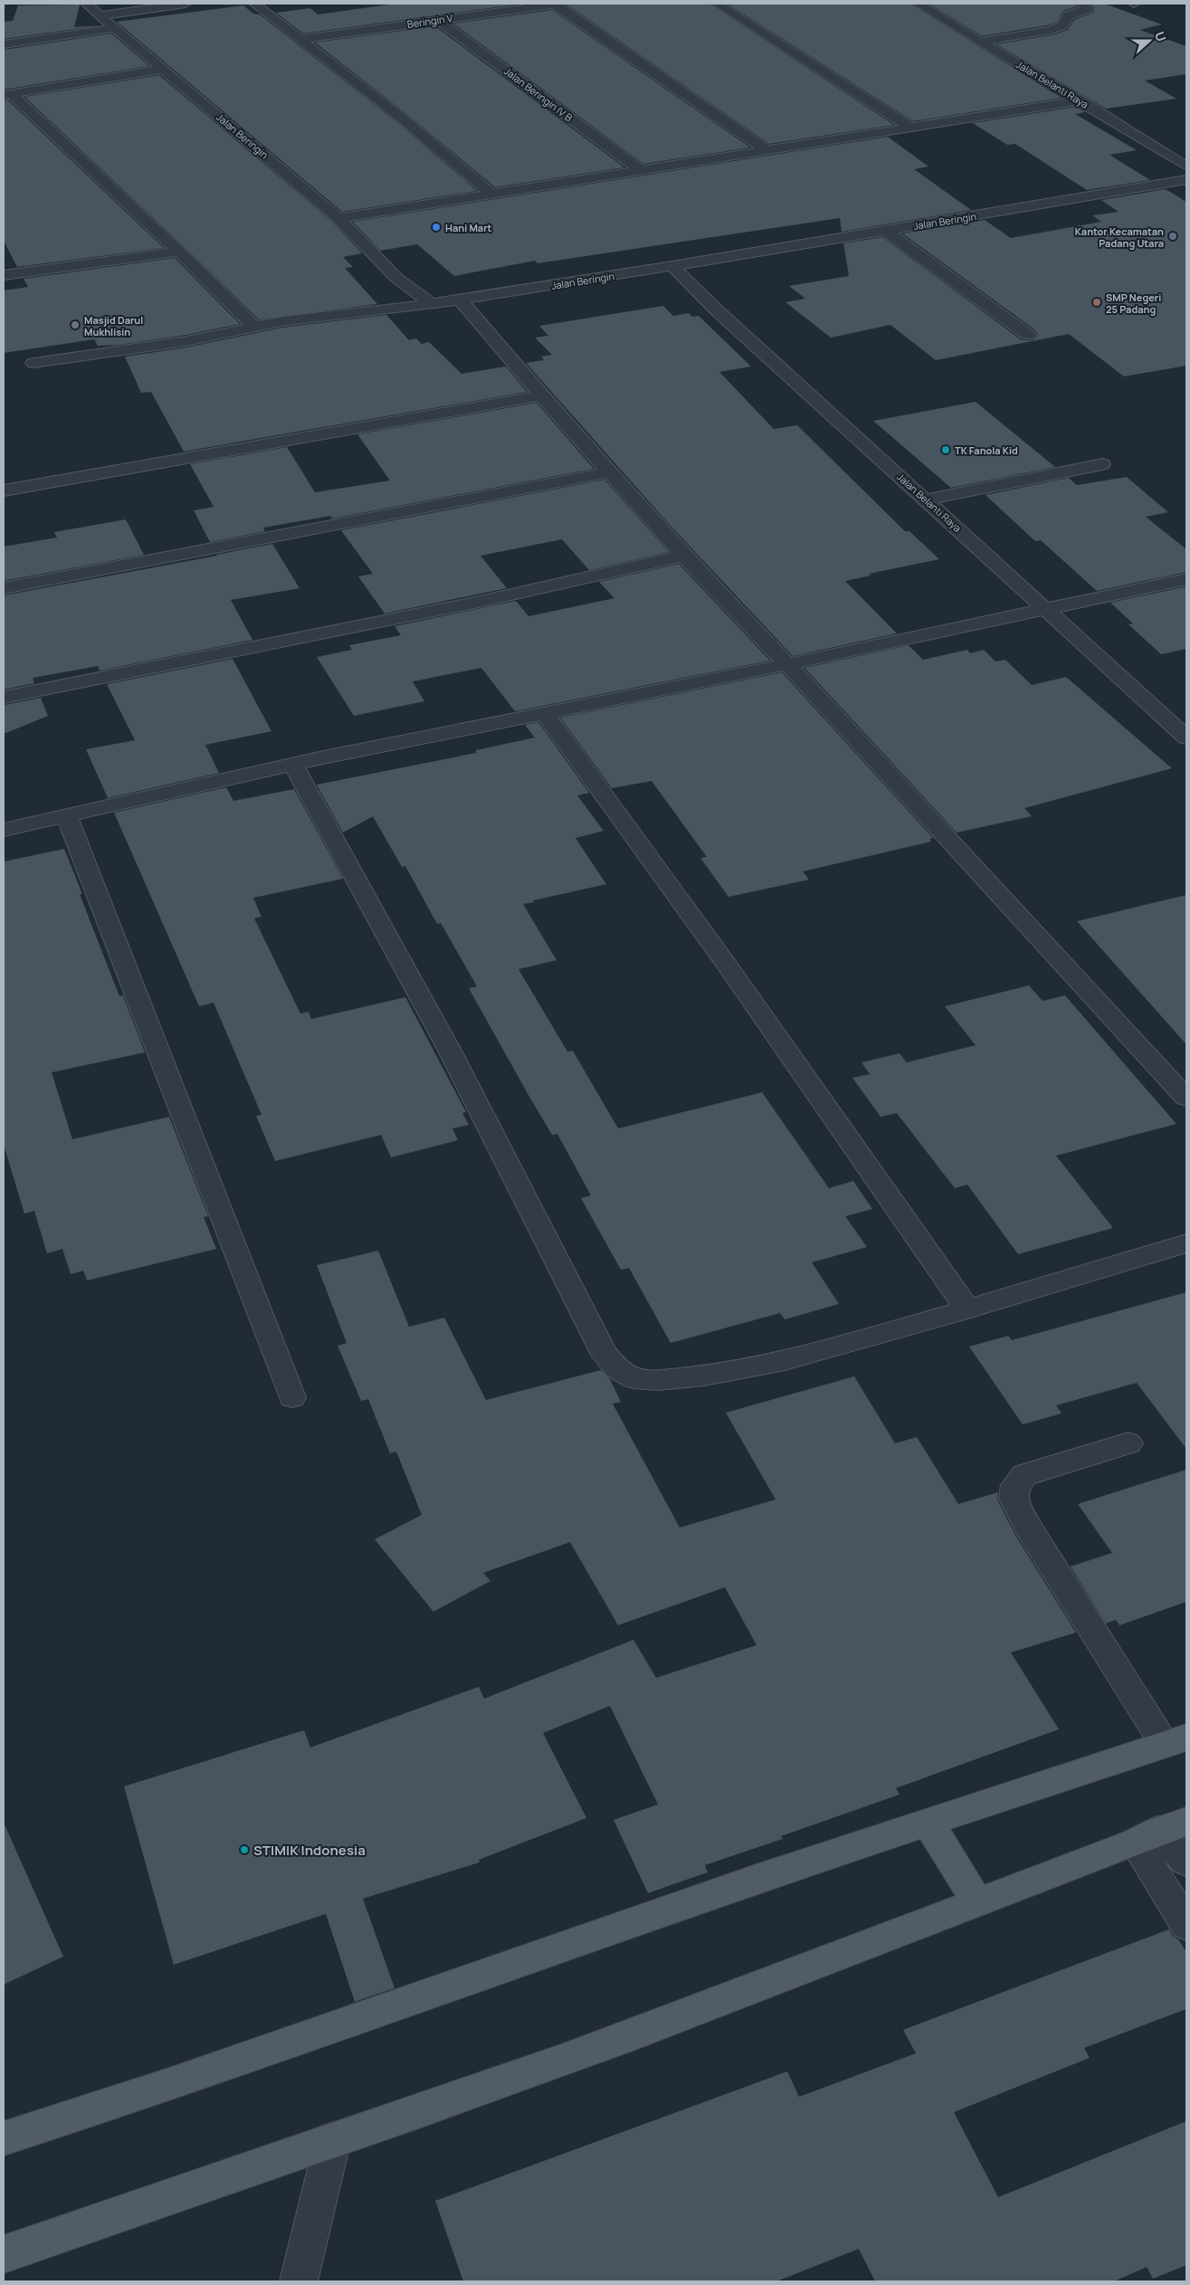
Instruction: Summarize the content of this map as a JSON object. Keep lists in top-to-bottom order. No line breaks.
{"streets":{"street":["Beringin V","Jalan Belanti Raya","Jalan Beringin IV B","Jalan Beringin"]},"crossings":[["Beringin V","Jalan Beringin IV B"],["Jalan Belanti Raya","Jalan Beringin"]],"places":["Hani Mart","Kantor Kecamatan Padang Utara","SMP Negeri 25 Padang","Masjid Darul Mukhlisin","TK Fanola Kid","STIMIK Indonesia"],"north":"right"}
